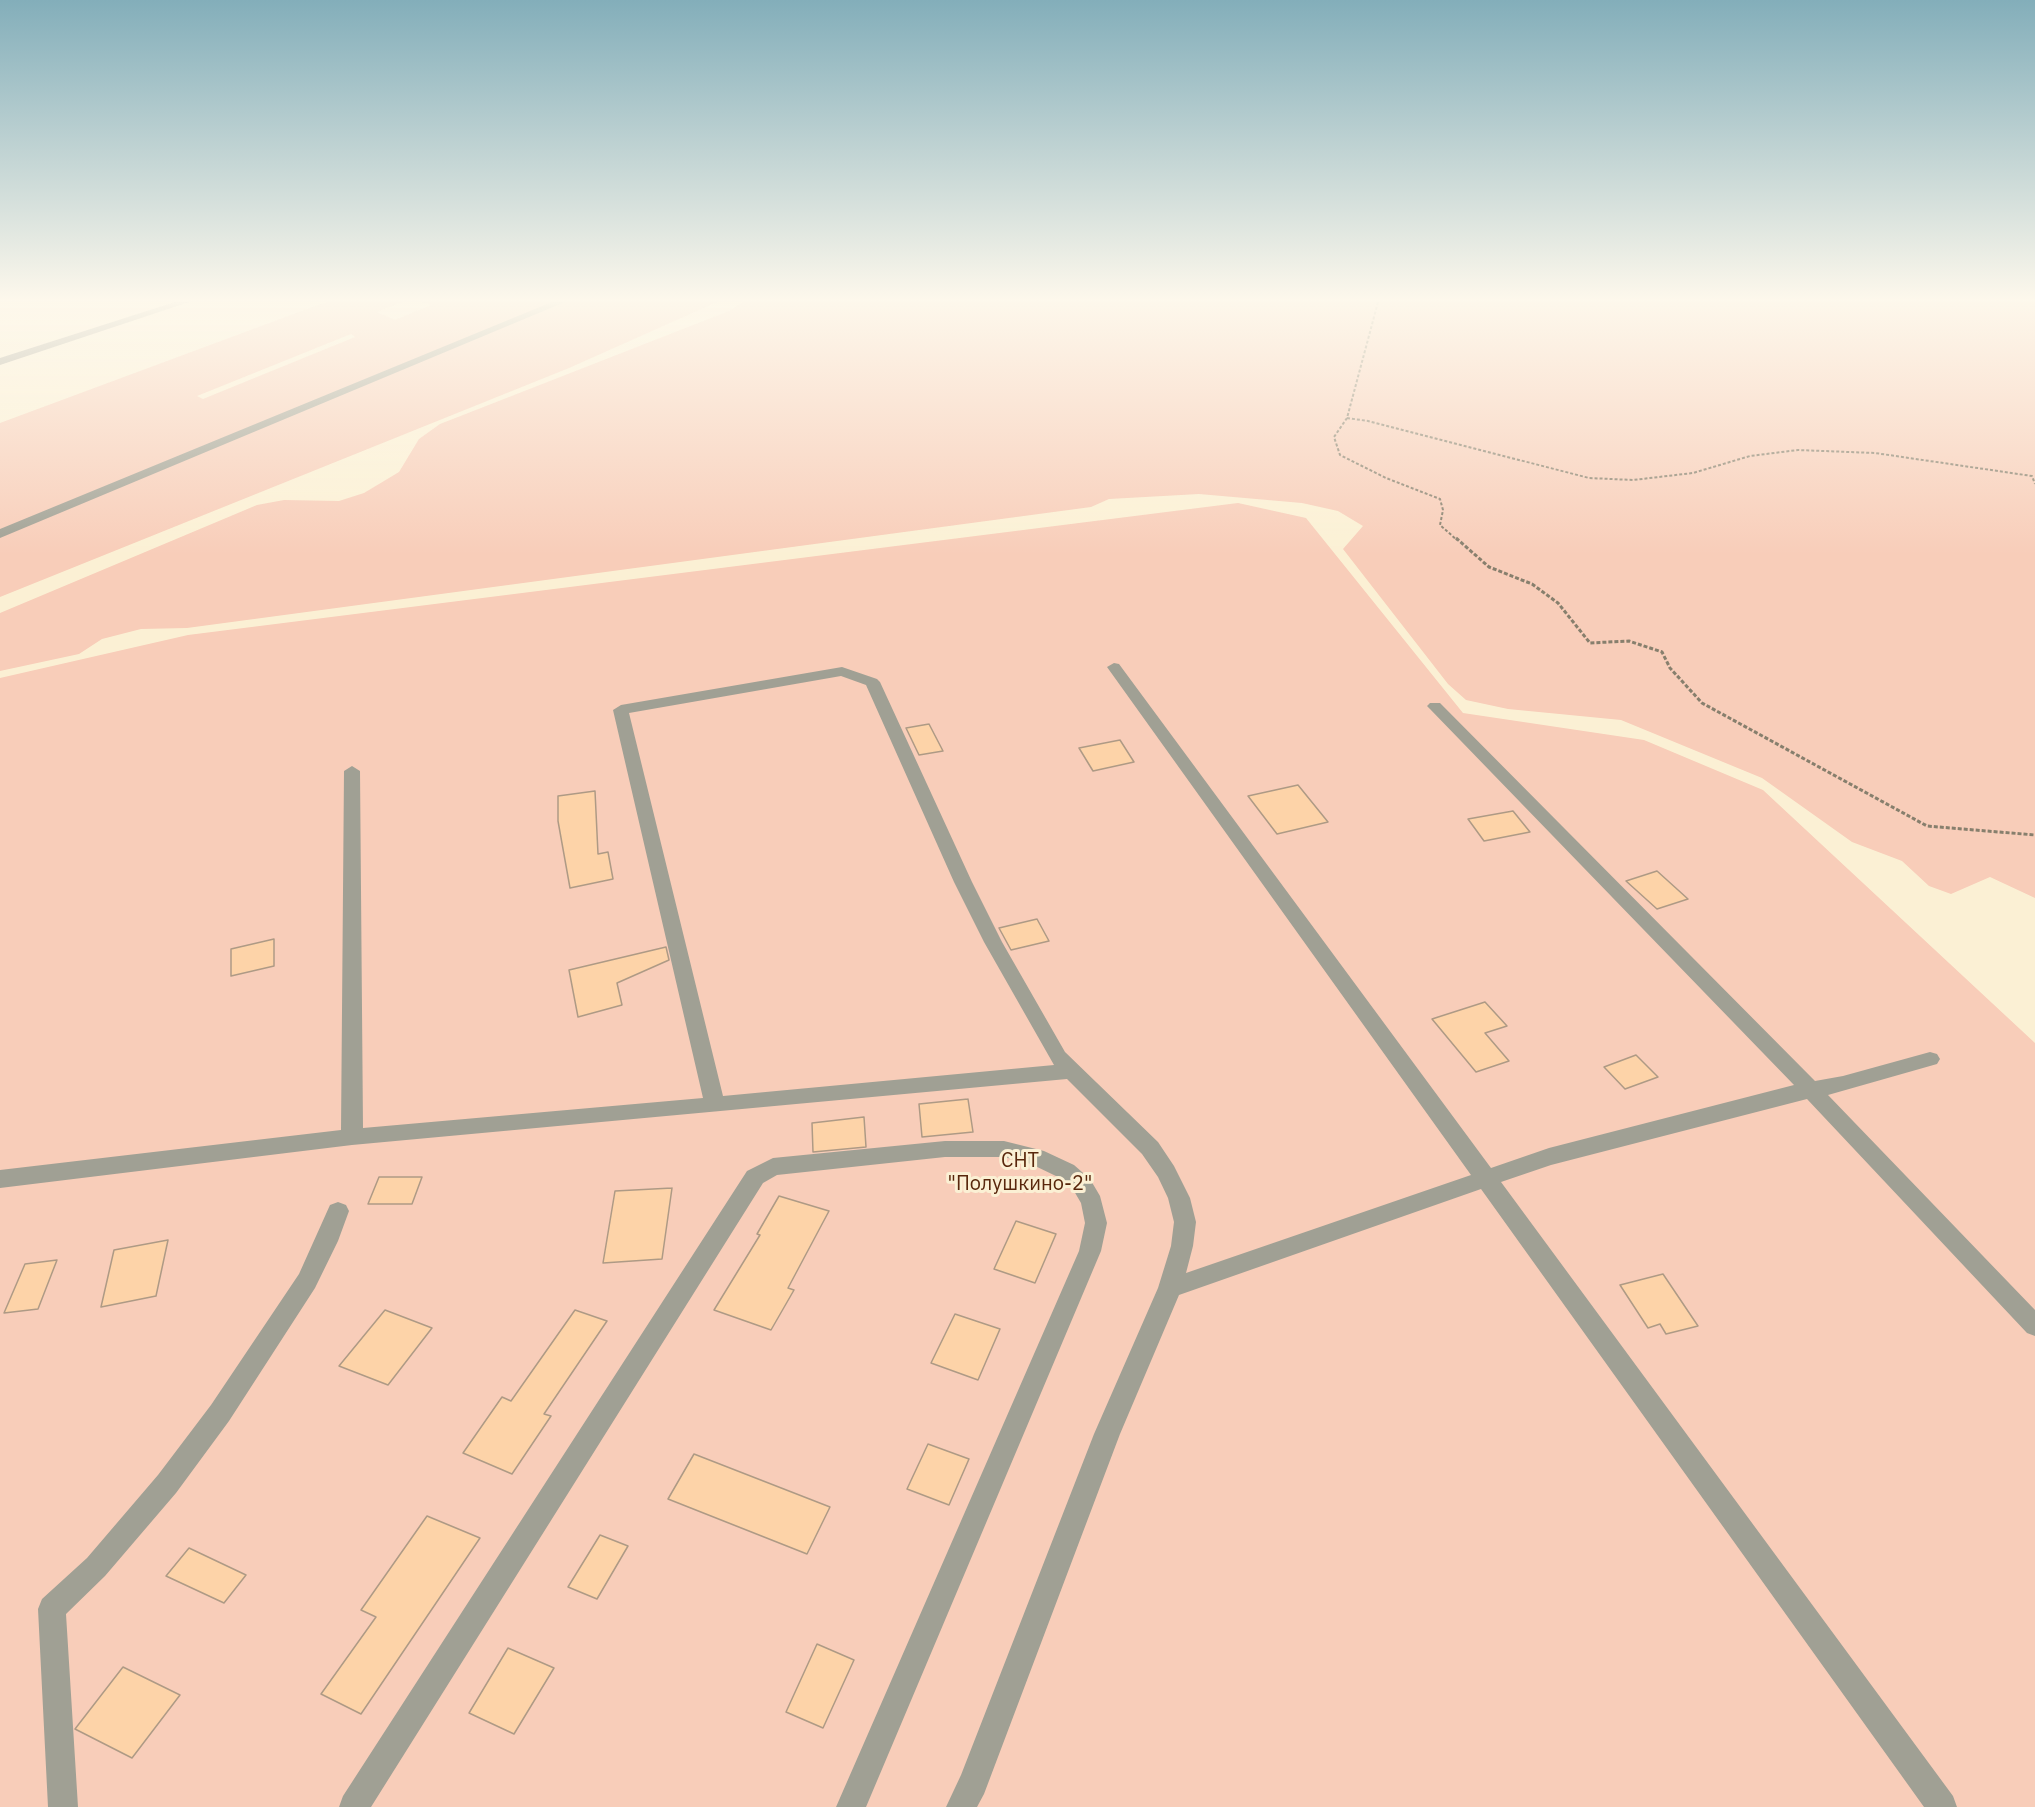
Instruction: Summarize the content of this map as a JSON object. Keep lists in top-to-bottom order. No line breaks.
{"parks":["СНТ \"Полушкино-2\""]}
